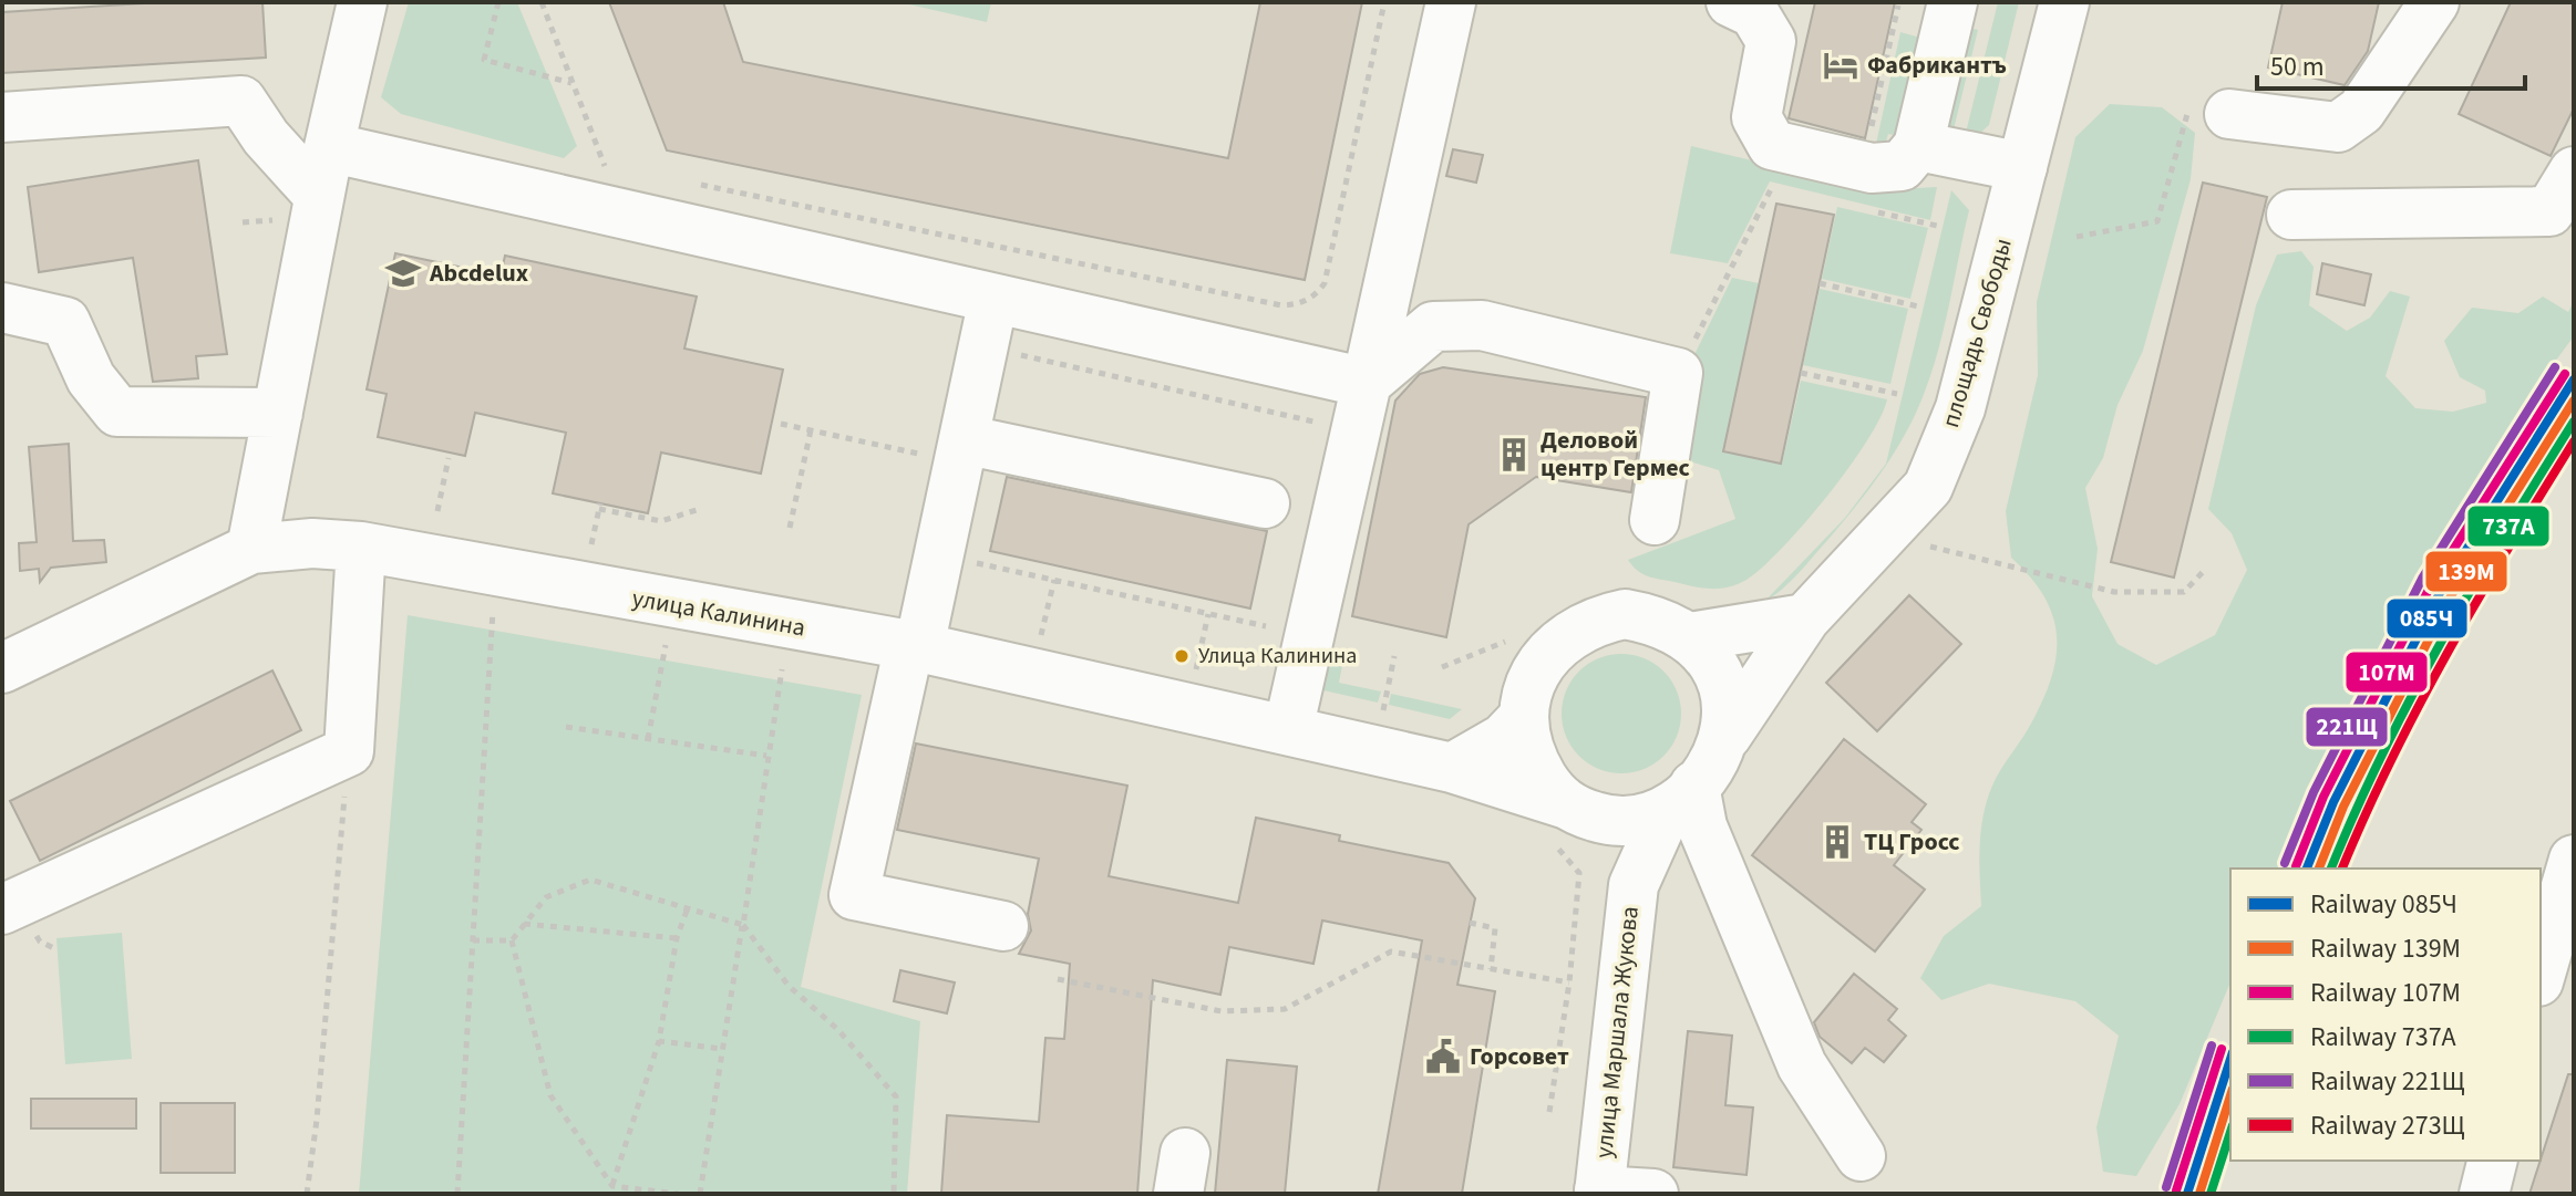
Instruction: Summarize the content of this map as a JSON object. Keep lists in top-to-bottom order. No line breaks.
{"streets":{"street":["площадь Свободы","улица Калинина","улица Маршала Жукова"]},"crossings":[["площадь Свободы","улица Калинина"],["площадь Свободы","улица Маршала Жукова"],["улица Калинина","улица Маршала Жукова"]],"places":{"hotel":["Фабрикантъ"],"school or university":["Abcdelux"],"building":["Деловой центр Гермес","ТЦ Гросс"],"other":["Улица Калинина"],"public building":["Горсовет"]},"lines":["rail line 221Щ","rail line 107М","rail line 085Ч","rail line 139М","rail line 737А","rail line 273Щ"],"legend":["Railway 085Ч","Railway 139М","Railway 107М","Railway 737А","Railway 221Щ","Railway 273Щ"],"scale_bar":"50 m"}
